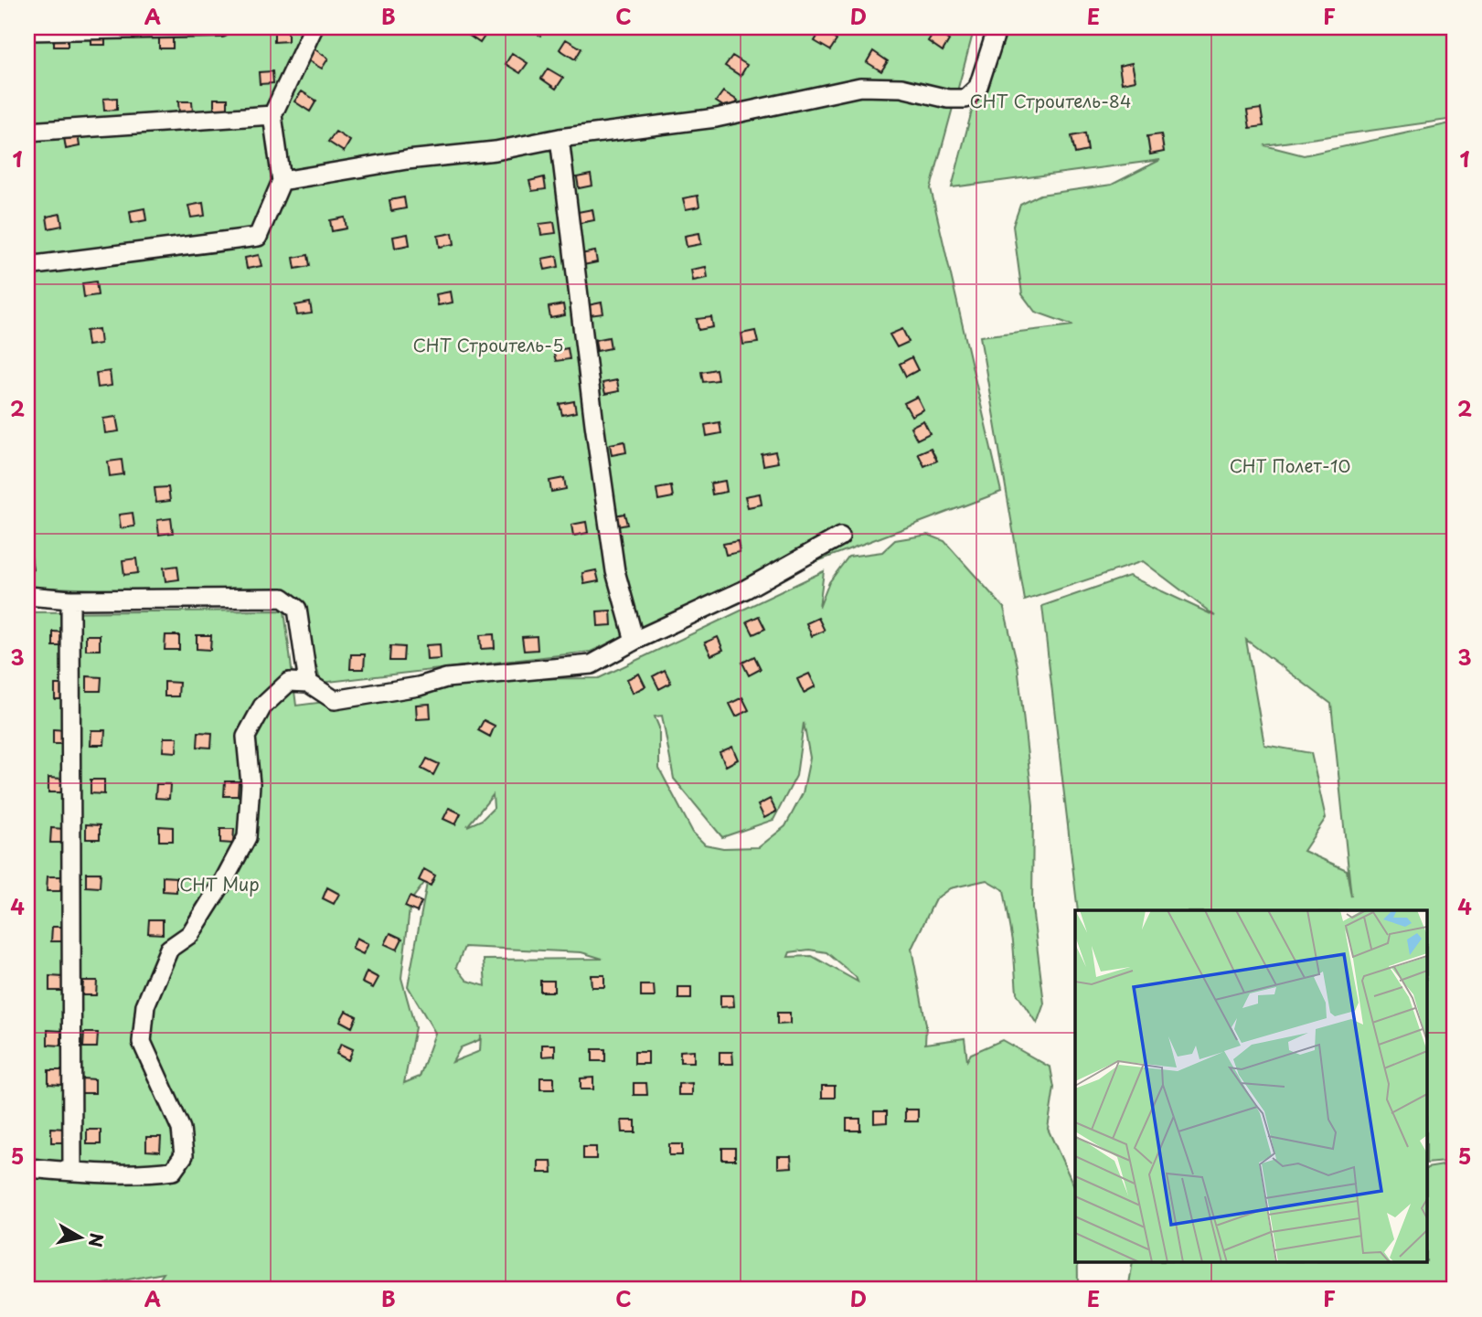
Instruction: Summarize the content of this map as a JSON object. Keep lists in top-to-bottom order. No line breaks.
{"parks":["СНТ Строитель-84","СНТ Строитель-5","СНТ Полет-10","СНТ Мир"],"north":"right","grid":{"columns":["A","B","C","D","E","F"],"rows":["1","2","3","4","5"]}}
